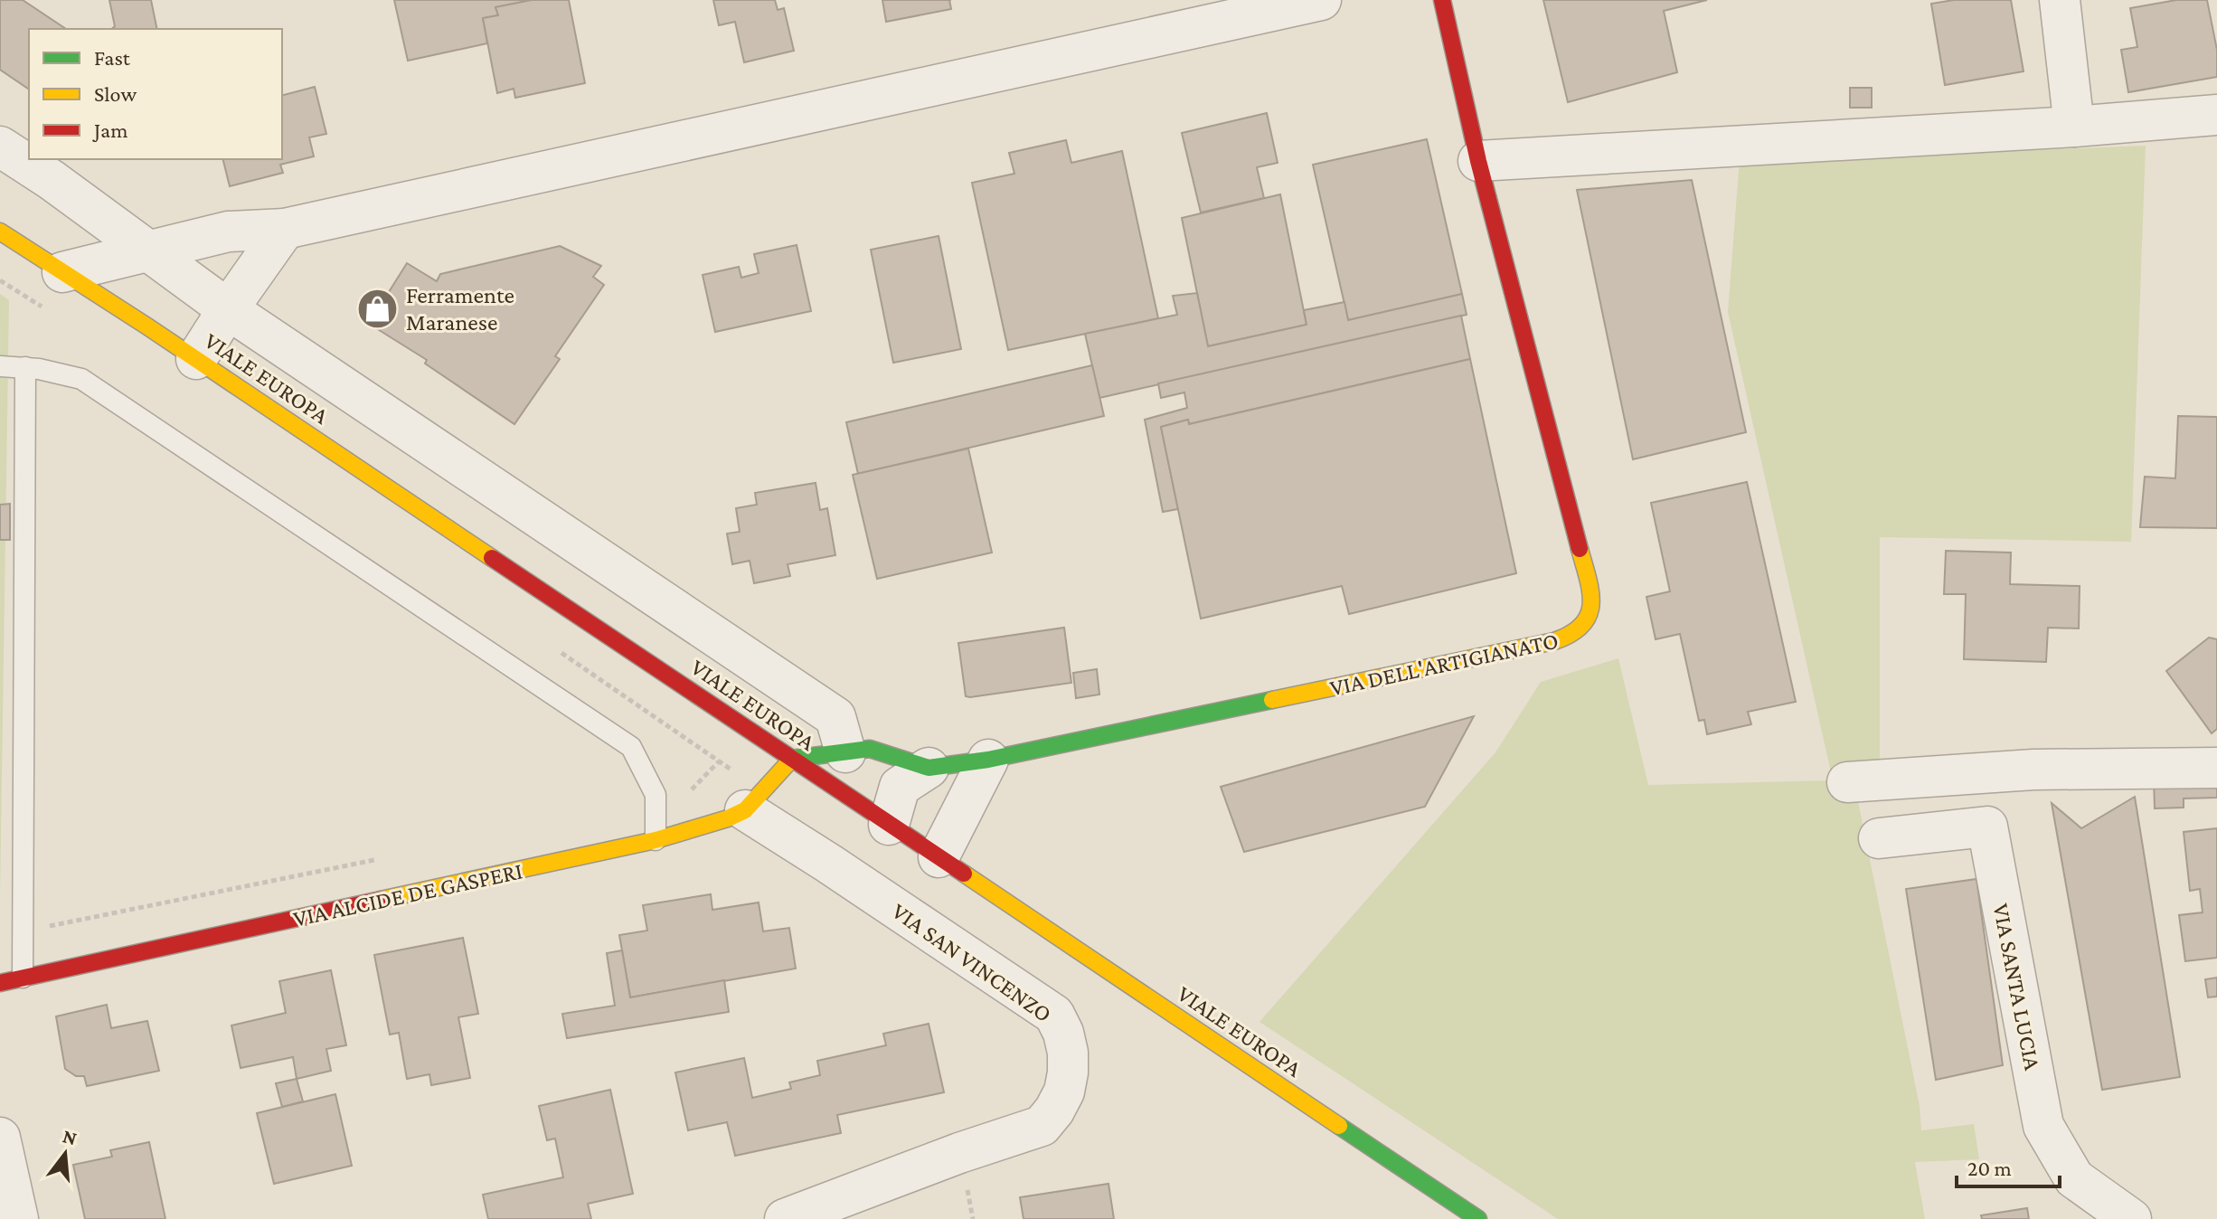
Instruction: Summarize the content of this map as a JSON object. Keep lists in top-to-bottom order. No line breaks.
{"streets":{"street":["VIALE EUROPA","VIA DELL'ARTIGIANATO","VIA ALCIDE DE GASPERI","VIA SAN VINCENZO","VIA SANTA LUCIA"]},"crossings":[["VIALE EUROPA","VIA ALCIDE DE GASPERI"],["VIA ALCIDE DE GASPERI","VIA SAN VINCENZO"]],"places":{"shop":["Ferramente Maranese"]},"legend":["Fast","Slow","Jam"],"scale_bar":"20 m","north":"top"}
